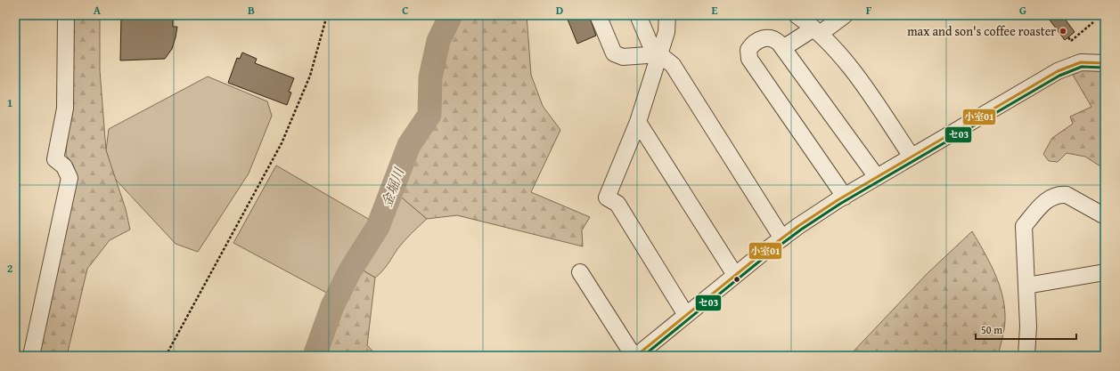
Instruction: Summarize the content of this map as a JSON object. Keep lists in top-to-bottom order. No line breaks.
{"water":["金堀川"],"places":["max and son's coffee roaster"],"lines":["transit line 小室01","transit line セ03"],"scale_bar":"50 m","grid":{"columns":["A","B","C","D","E","F","G"],"rows":["1","2"]}}
